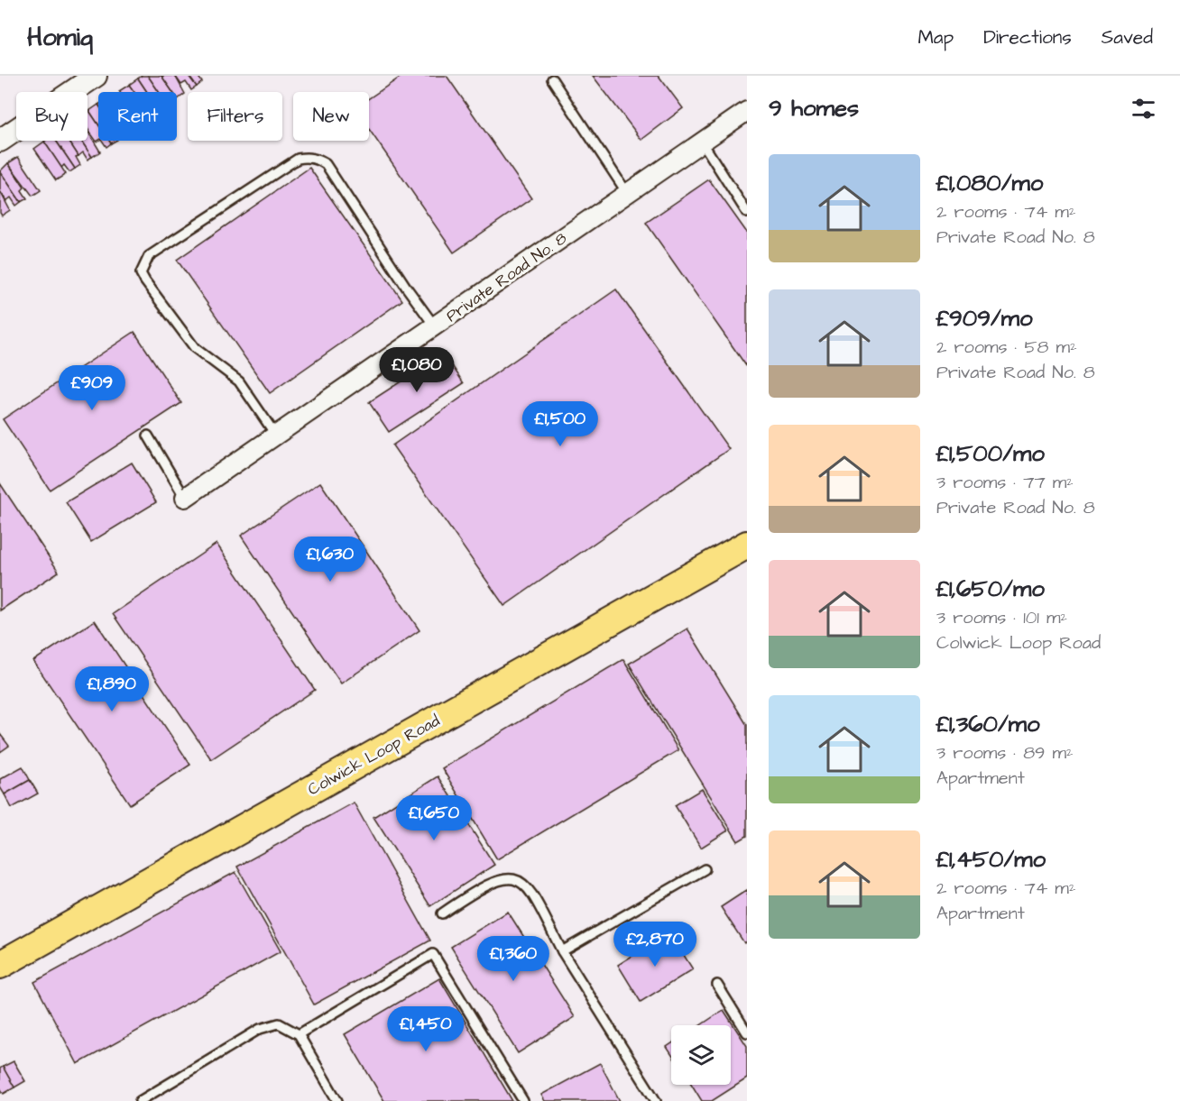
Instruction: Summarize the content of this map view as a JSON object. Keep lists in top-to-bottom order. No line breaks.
{"streets":{"main road":["Colwick Loop Road"],"street":["Private Road No. 8"]},"page":{"header":"Homiq","nav":["Map","Directions","Saved"],"heading":"9 homes","chip":["Buy","Rent","Filters","New"],"list":[{"name":"£1,080/mo","note":"2 rooms · 74 m² · Private Road No. 8"},{"name":"£909/mo","note":"2 rooms · 58 m² · Private Road No. 8"},{"name":"£1,500/mo","note":"3 rooms · 77 m² · Private Road No. 8"},{"name":"£1,650/mo","note":"3 rooms · 101 m² · Colwick Loop Road"},{"name":"£1,360/mo","note":"3 rooms · 89 m² · Apartment"},{"name":"£1,450/mo","note":"2 rooms · 74 m² · Apartment"}],"price":["£1,080","£909","£1,500","£1,630","£1,890","£1,650","£2,870","£1,360","£1,450"]}}
